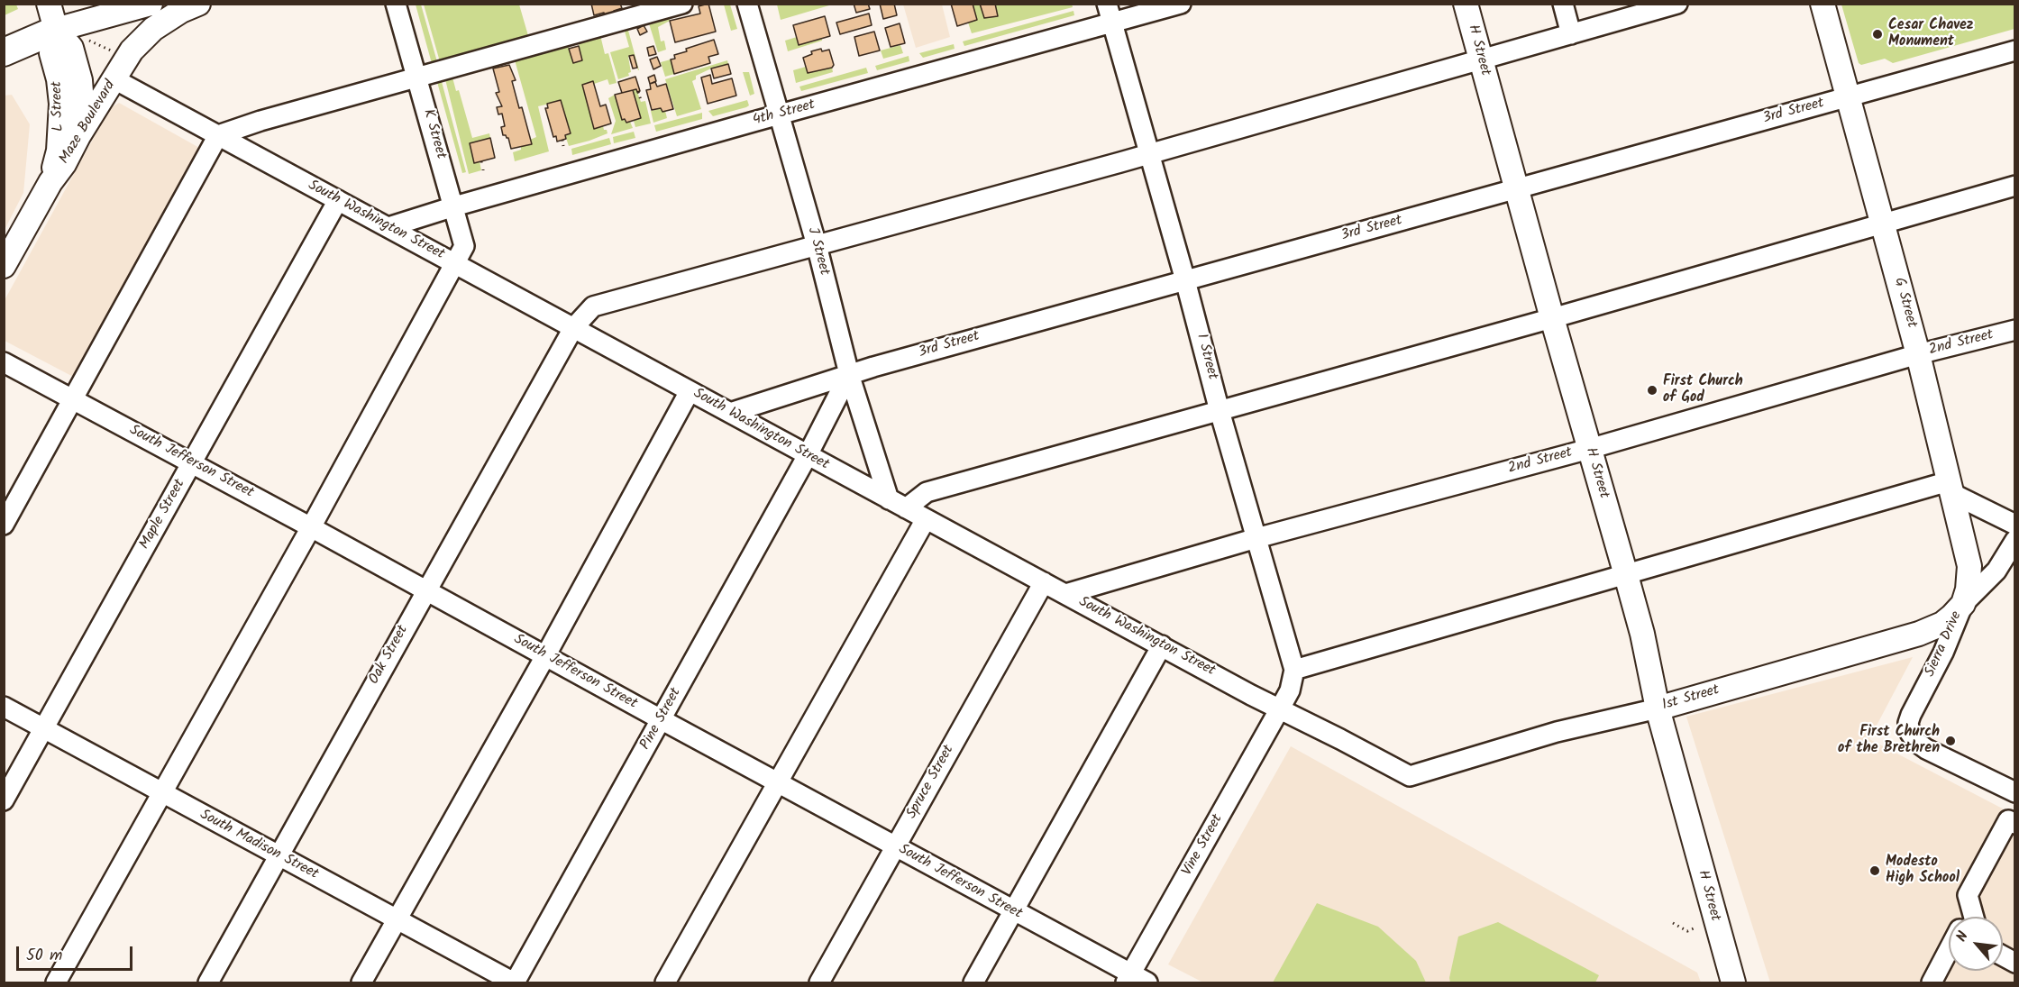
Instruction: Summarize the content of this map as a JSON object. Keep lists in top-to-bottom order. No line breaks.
{"streets":{"main road":["H Street","L Street","Maze Boulevard","G Street","1st Street"],"street":["3rd Street","4th Street","K Street","South Washington Street","J Street","2nd Street","I Street","South Jefferson Street","Maple Street","Sierra Drive","Oak Street","Pine Street","Spruce Street","South Madison Street","Vine Street"]},"crossings":[["H Street","3rd Street"],["H Street","2nd Street"],["H Street","Oak Street"],["H Street","1st Street"],["L Street","Maze Boulevard"],["3rd Street","South Washington Street"],["3rd Street","J Street"],["3rd Street","G Street"],["3rd Street","I Street"],["3rd Street","Pine Street"],["4th Street","K Street"],["4th Street","South Washington Street"],["4th Street","J Street"],["4th Street","I Street"],["Maze Boulevard","South Washington Street"],["K Street","South Washington Street"],["K Street","South Jefferson Street"],["K Street","South Madison Street"],["South Washington Street","J Street"],["South Washington Street","2nd Street"],["South Washington Street","Maple Street"],["South Washington Street","Oak Street"],["South Washington Street","1st Street"],["South Washington Street","Pine Street"],["South Washington Street","Spruce Street"],["South Washington Street","Vine Street"],["J Street","Oak Street"],["J Street","Pine Street"],["G Street","2nd Street"],["G Street","Sierra Drive"],["G Street","1st Street"],["2nd Street","I Street"],["I Street","Oak Street"],["South Jefferson Street","Maple Street"],["South Jefferson Street","Oak Street"],["South Jefferson Street","Pine Street"],["South Jefferson Street","Spruce Street"],["South Jefferson Street","Vine Street"],["Maple Street","South Madison Street"],["Sierra Drive","1st Street"],["Oak Street","South Madison Street"],["Pine Street","South Madison Street"]],"places":["Cesar Chavez Monument","First Church of God","First Church of the Brethren","Modesto High School"],"scale_bar":"50 m","north":"top left"}
